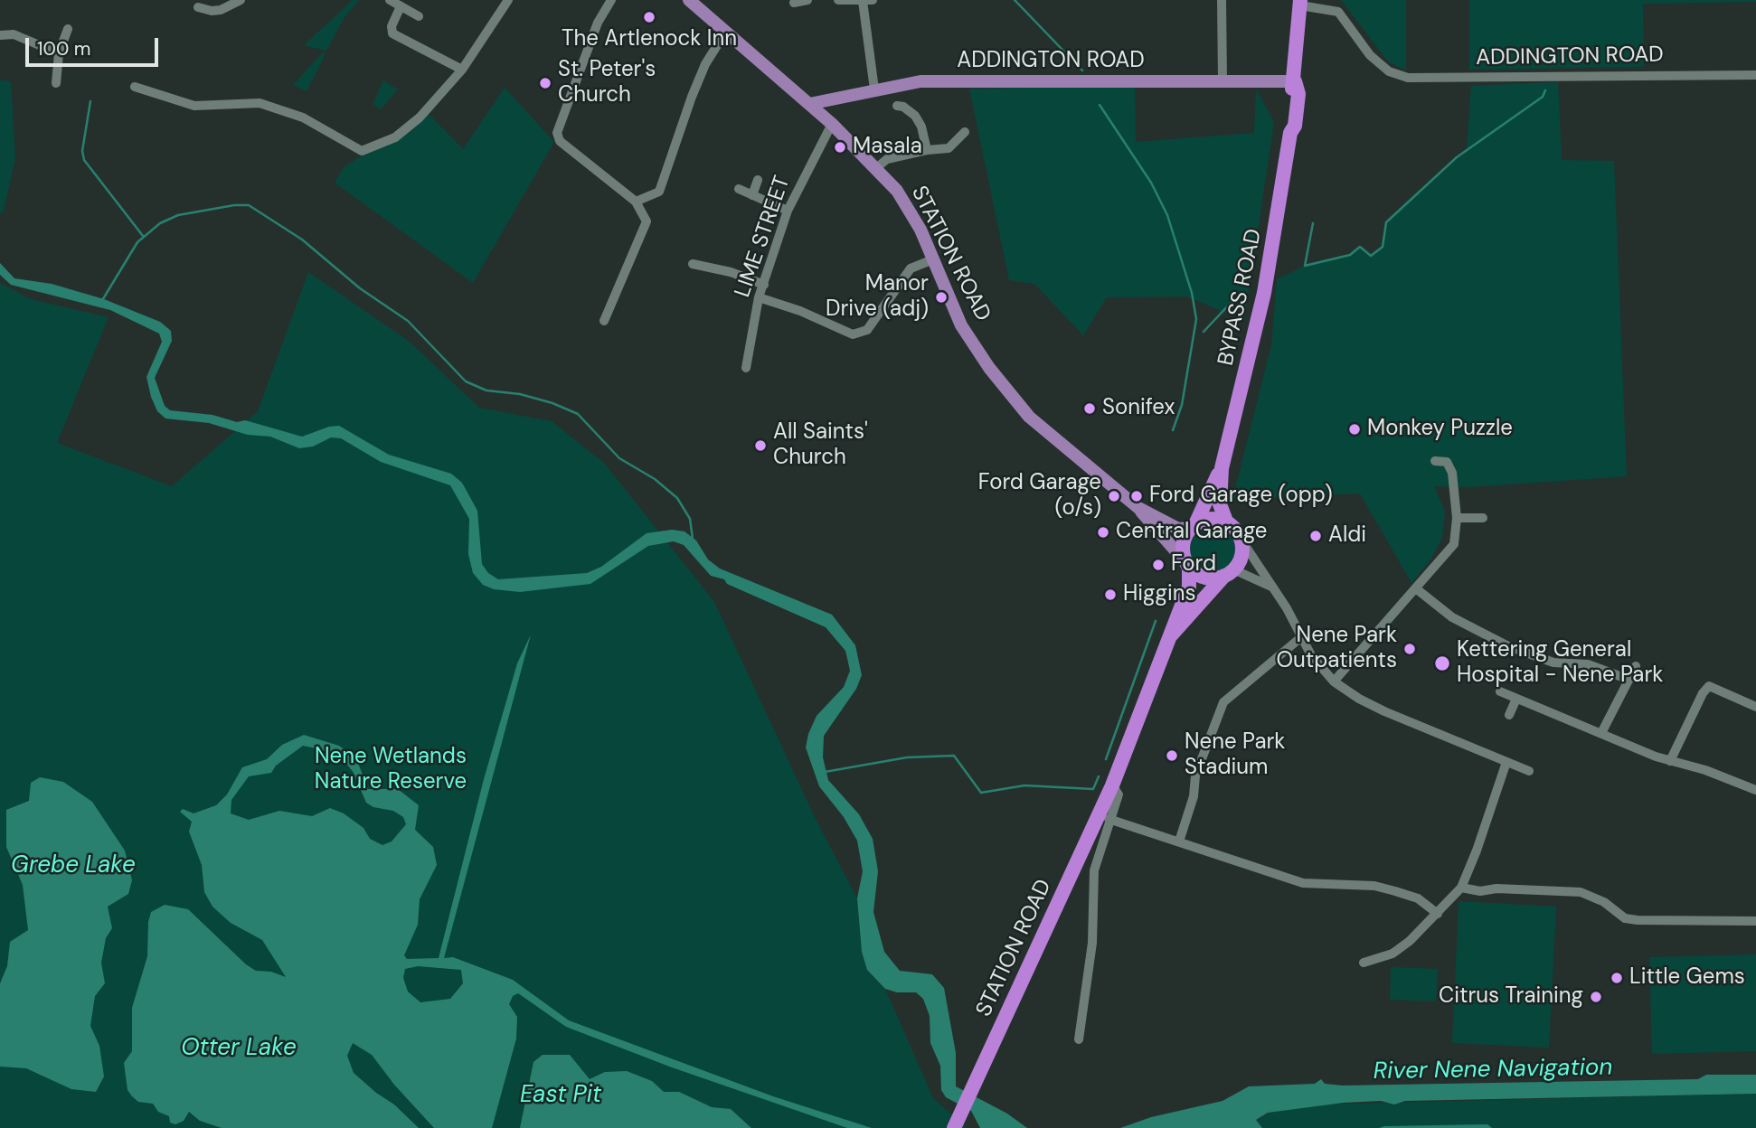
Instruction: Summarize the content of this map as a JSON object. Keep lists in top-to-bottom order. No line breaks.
{"streets":{"highway":["STATION ROAD","BYPASS ROAD"],"main road":["ADDINGTON ROAD"],"street":["LIME STREET"]},"crossings":[["ADDINGTON ROAD","STATION ROAD"],["ADDINGTON ROAD","BYPASS ROAD"],["LIME STREET","STATION ROAD"],["STATION ROAD","BYPASS ROAD"]],"water":["Grebe Lake","Otter Lake","River Nene Navigation","East Pit"],"parks":["Nene Wetlands Nature Reserve"],"places":["The Artlenock Inn","St. Peter's Church","Masala","Manor Drive (adj)","Sonifex","Monkey Puzzle","All Saints' Church","Ford Garage (o/s)","Ford Garage (opp)","Central Garage","Aldi","Ford","Higgins","Nene Park Outpatients","Kettering General Hospital - Nene Park","Nene Park Stadium","Little Gems","Citrus Training"],"scale_bar":"100 m"}
